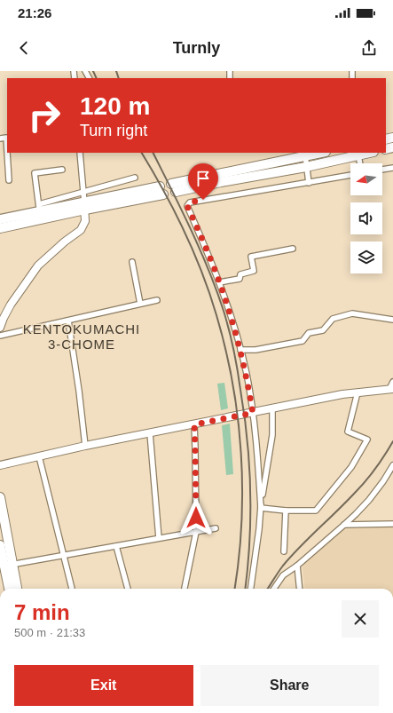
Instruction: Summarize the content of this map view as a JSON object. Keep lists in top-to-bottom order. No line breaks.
{"districts":["KENTOKUMACHI 3-CHOME"],"north":"left","page":{"status":"21:26","header":"Turnly","turn":["120 m","Turn right"],"heading":["7 min","500 m · 21:33"],"buttons":["Exit","Share"]}}
